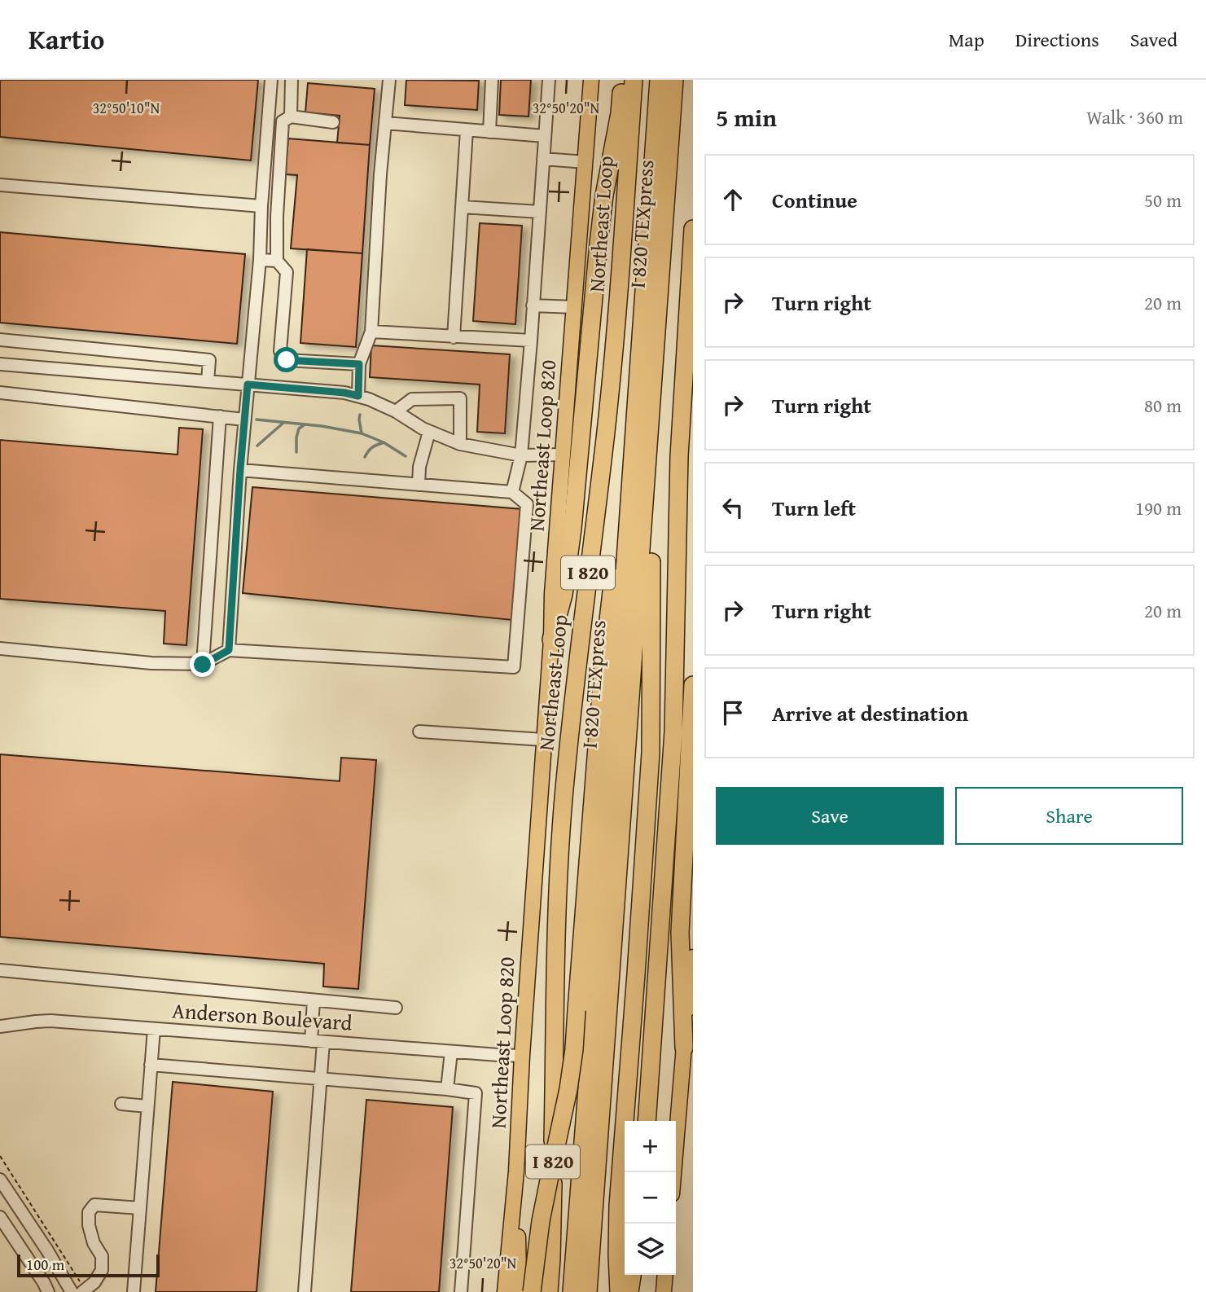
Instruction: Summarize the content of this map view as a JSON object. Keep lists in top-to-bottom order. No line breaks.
{"streets":{"highway":["Northeast Loop","I 820 TEXpress","I 820"],"main road":["Northeast Loop 820"],"street":["Anderson Boulevard"]},"crossings":[["Northeast Loop 820","Anderson Boulevard"]],"scale_bar":"100 m","page":{"header":"Kartio","nav":["Map","Directions","Saved"],"heading":["5 min","Walk · 360 m"],"list":[["Continue","50 m"],["Turn right","20 m"],["Turn right","80 m"],["Turn left","190 m"],["Turn right","20 m"],"Arrive at destination"],"buttons":["Save","Share"],"map_buttons":["+","−"],"scale":"100 m"},"coordinates":["32°50'10\"N","32°50'20\"N"]}
